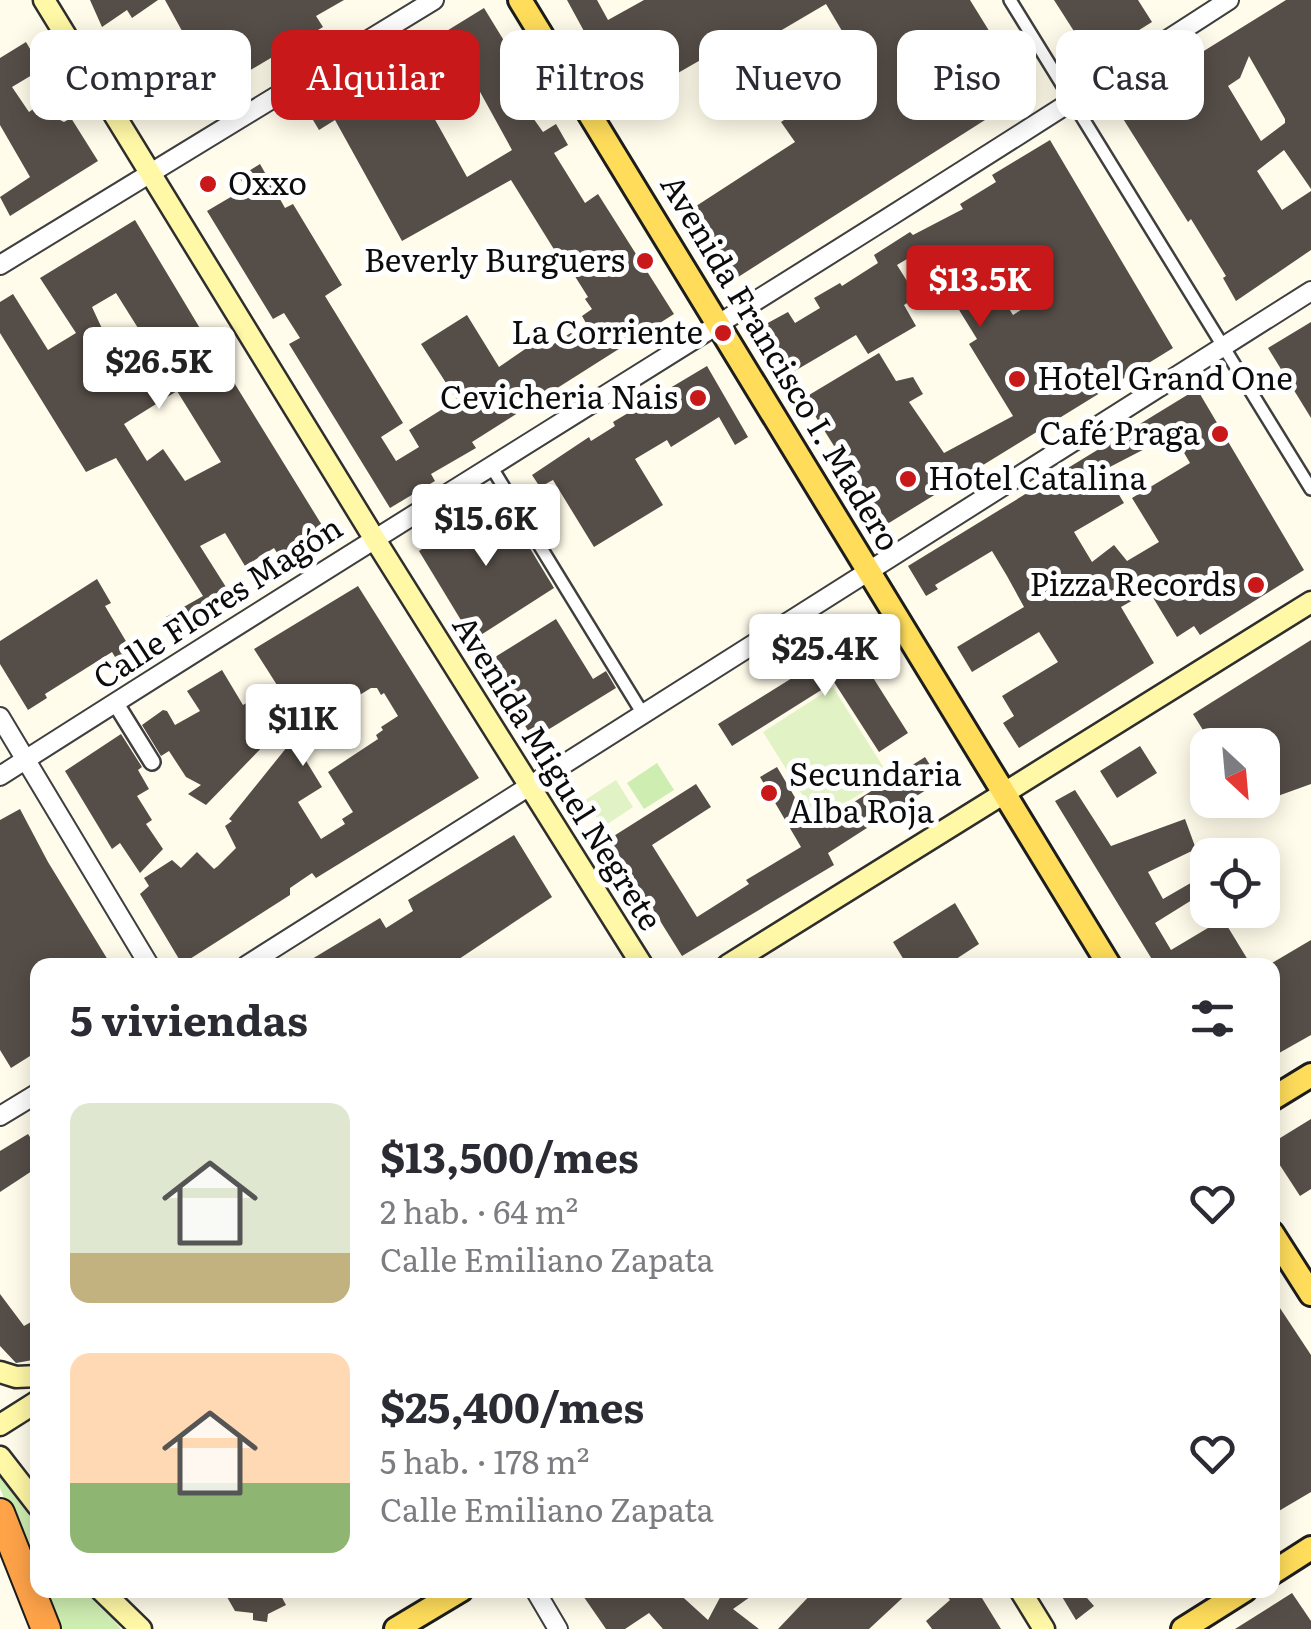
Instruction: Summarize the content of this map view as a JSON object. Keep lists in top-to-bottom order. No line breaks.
{"streets":{"main road":["Avenida Francisco I. Madero","Avenida Miguel Negrete"],"street":["Calle Flores Magón"]},"crossings":[["Avenida Francisco I. Madero","Calle Flores Magón"],["Calle Flores Magón","Avenida Miguel Negrete"]],"places":["Oxxo","Beverly Burguers","La Corriente","Hotel Grand One","Cevicheria Nais","Café Praga","Hotel Catalina","Pizza Records","Secundaria Alba Roja"],"north":"bottom right","page":{"chip":["Comprar","Alquilar","Filtros","Nuevo","Piso","Casa"],"price":["$13.5K","$26.5K","$15.6K","$25.4K","$11K"],"heading":"5 viviendas","list":[{"name":"$13,500/mes","note":"2 hab. · 64 m² · Calle Emiliano Zapata"},{"name":"$25,400/mes","note":"5 hab. · 178 m² · Calle Emiliano Zapata"}]}}
